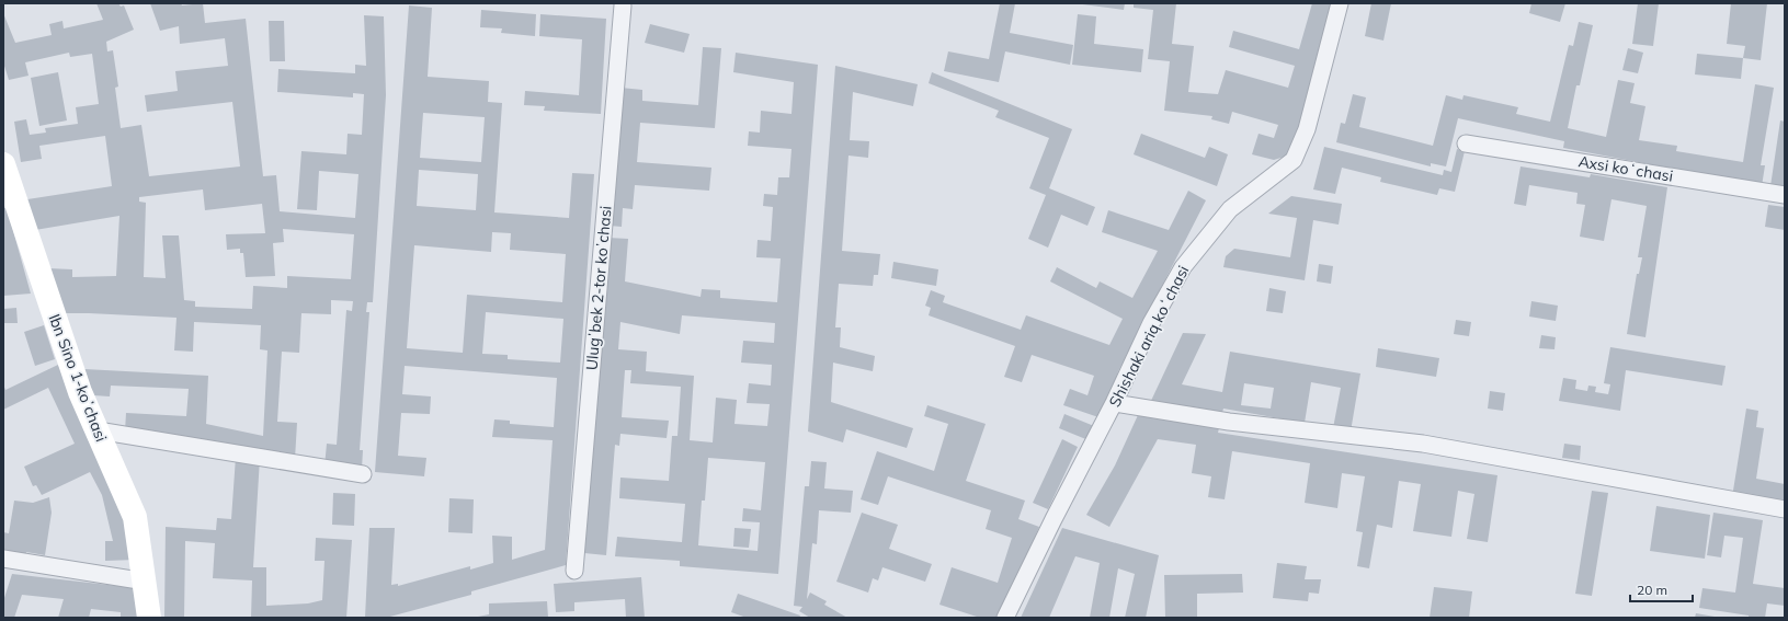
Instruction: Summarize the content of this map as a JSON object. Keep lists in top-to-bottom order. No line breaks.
{"streets":{"street":["Axsi koʻchasi","Ulugʼbek 2-tor koʼchasi","Shishaki ariq koʻchasi","Ibn Sino 1-koʼchasi"]},"scale_bar":"20 m"}
